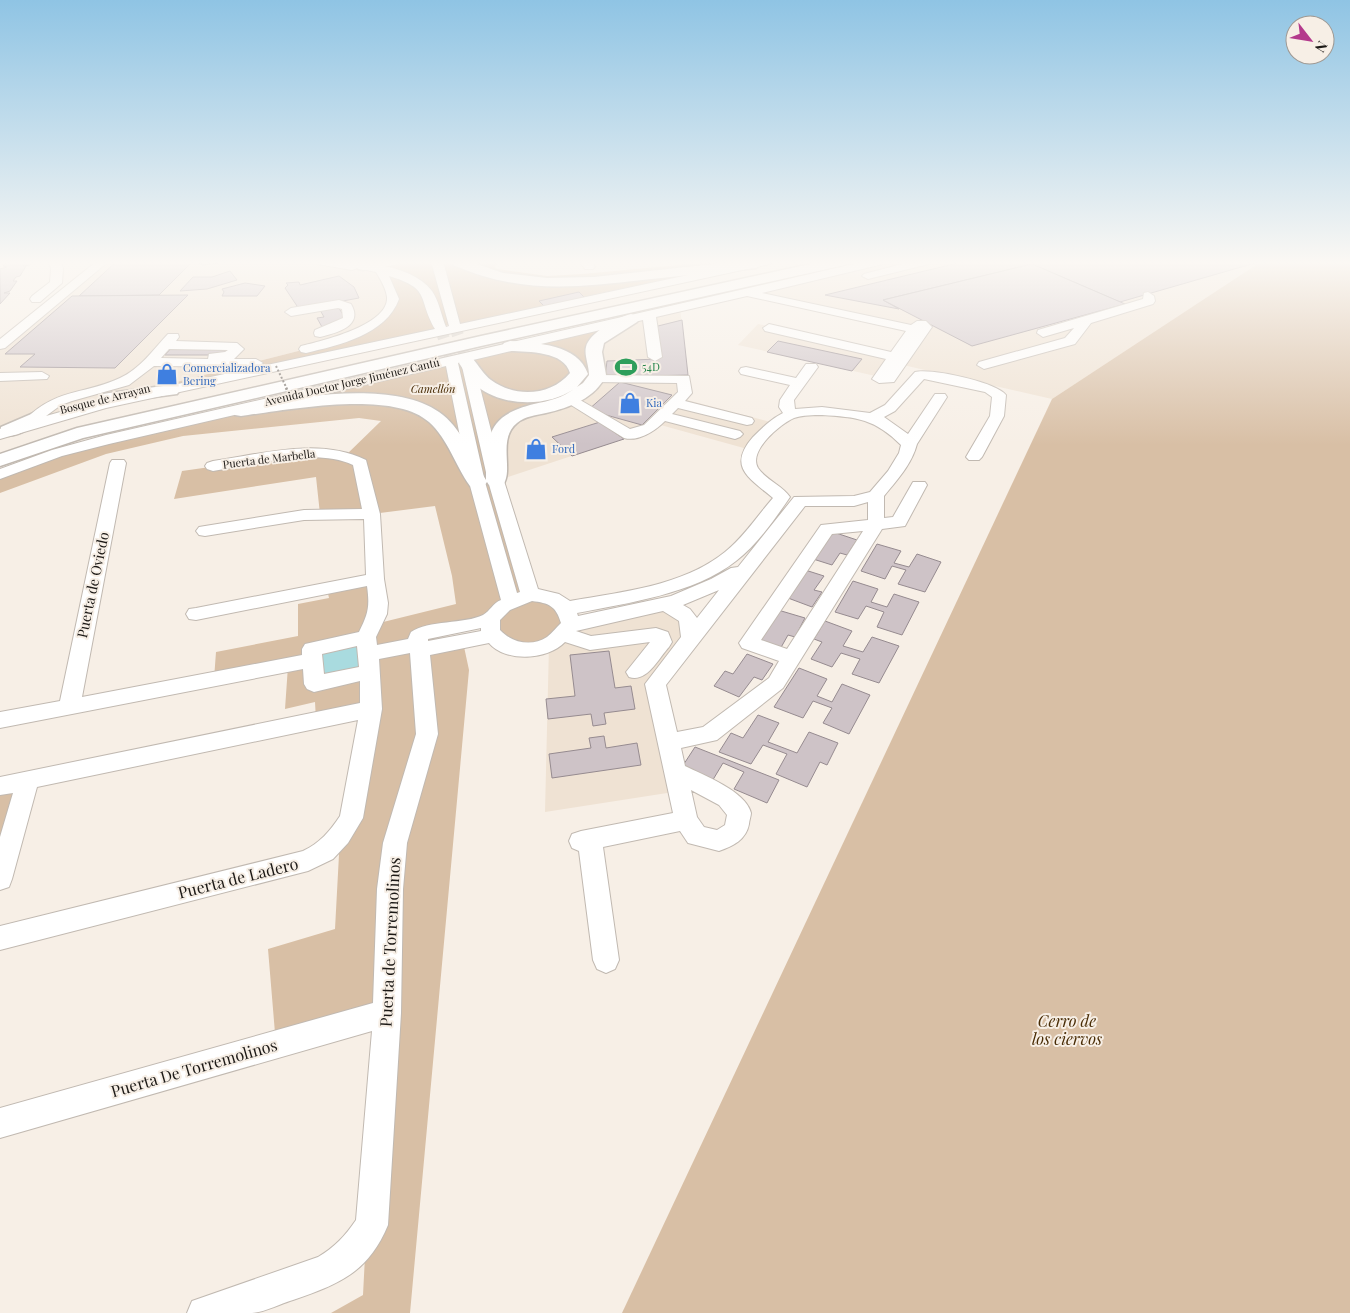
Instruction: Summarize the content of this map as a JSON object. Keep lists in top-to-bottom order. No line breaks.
{"streets":{"main road":["Avenida Doctor Jorge Jiménez Cantú"],"street":["Bosque de Arrayan","Puerta de Marbella","Puerta de Oviedo","Puerta de Ladero","Puerta de Torremolinos","Puerta De Torremolinos"]},"crossings":[["Puerta de Marbella","Puerta de Ladero"],["Puerta de Torremolinos","Puerta De Torremolinos"]],"parks":["Camellón","Cerro de los ciervos"],"places":{"sports":["54D"],"shop":["Comercializadora Bering","Kia","Ford"]},"north":"bottom right"}
